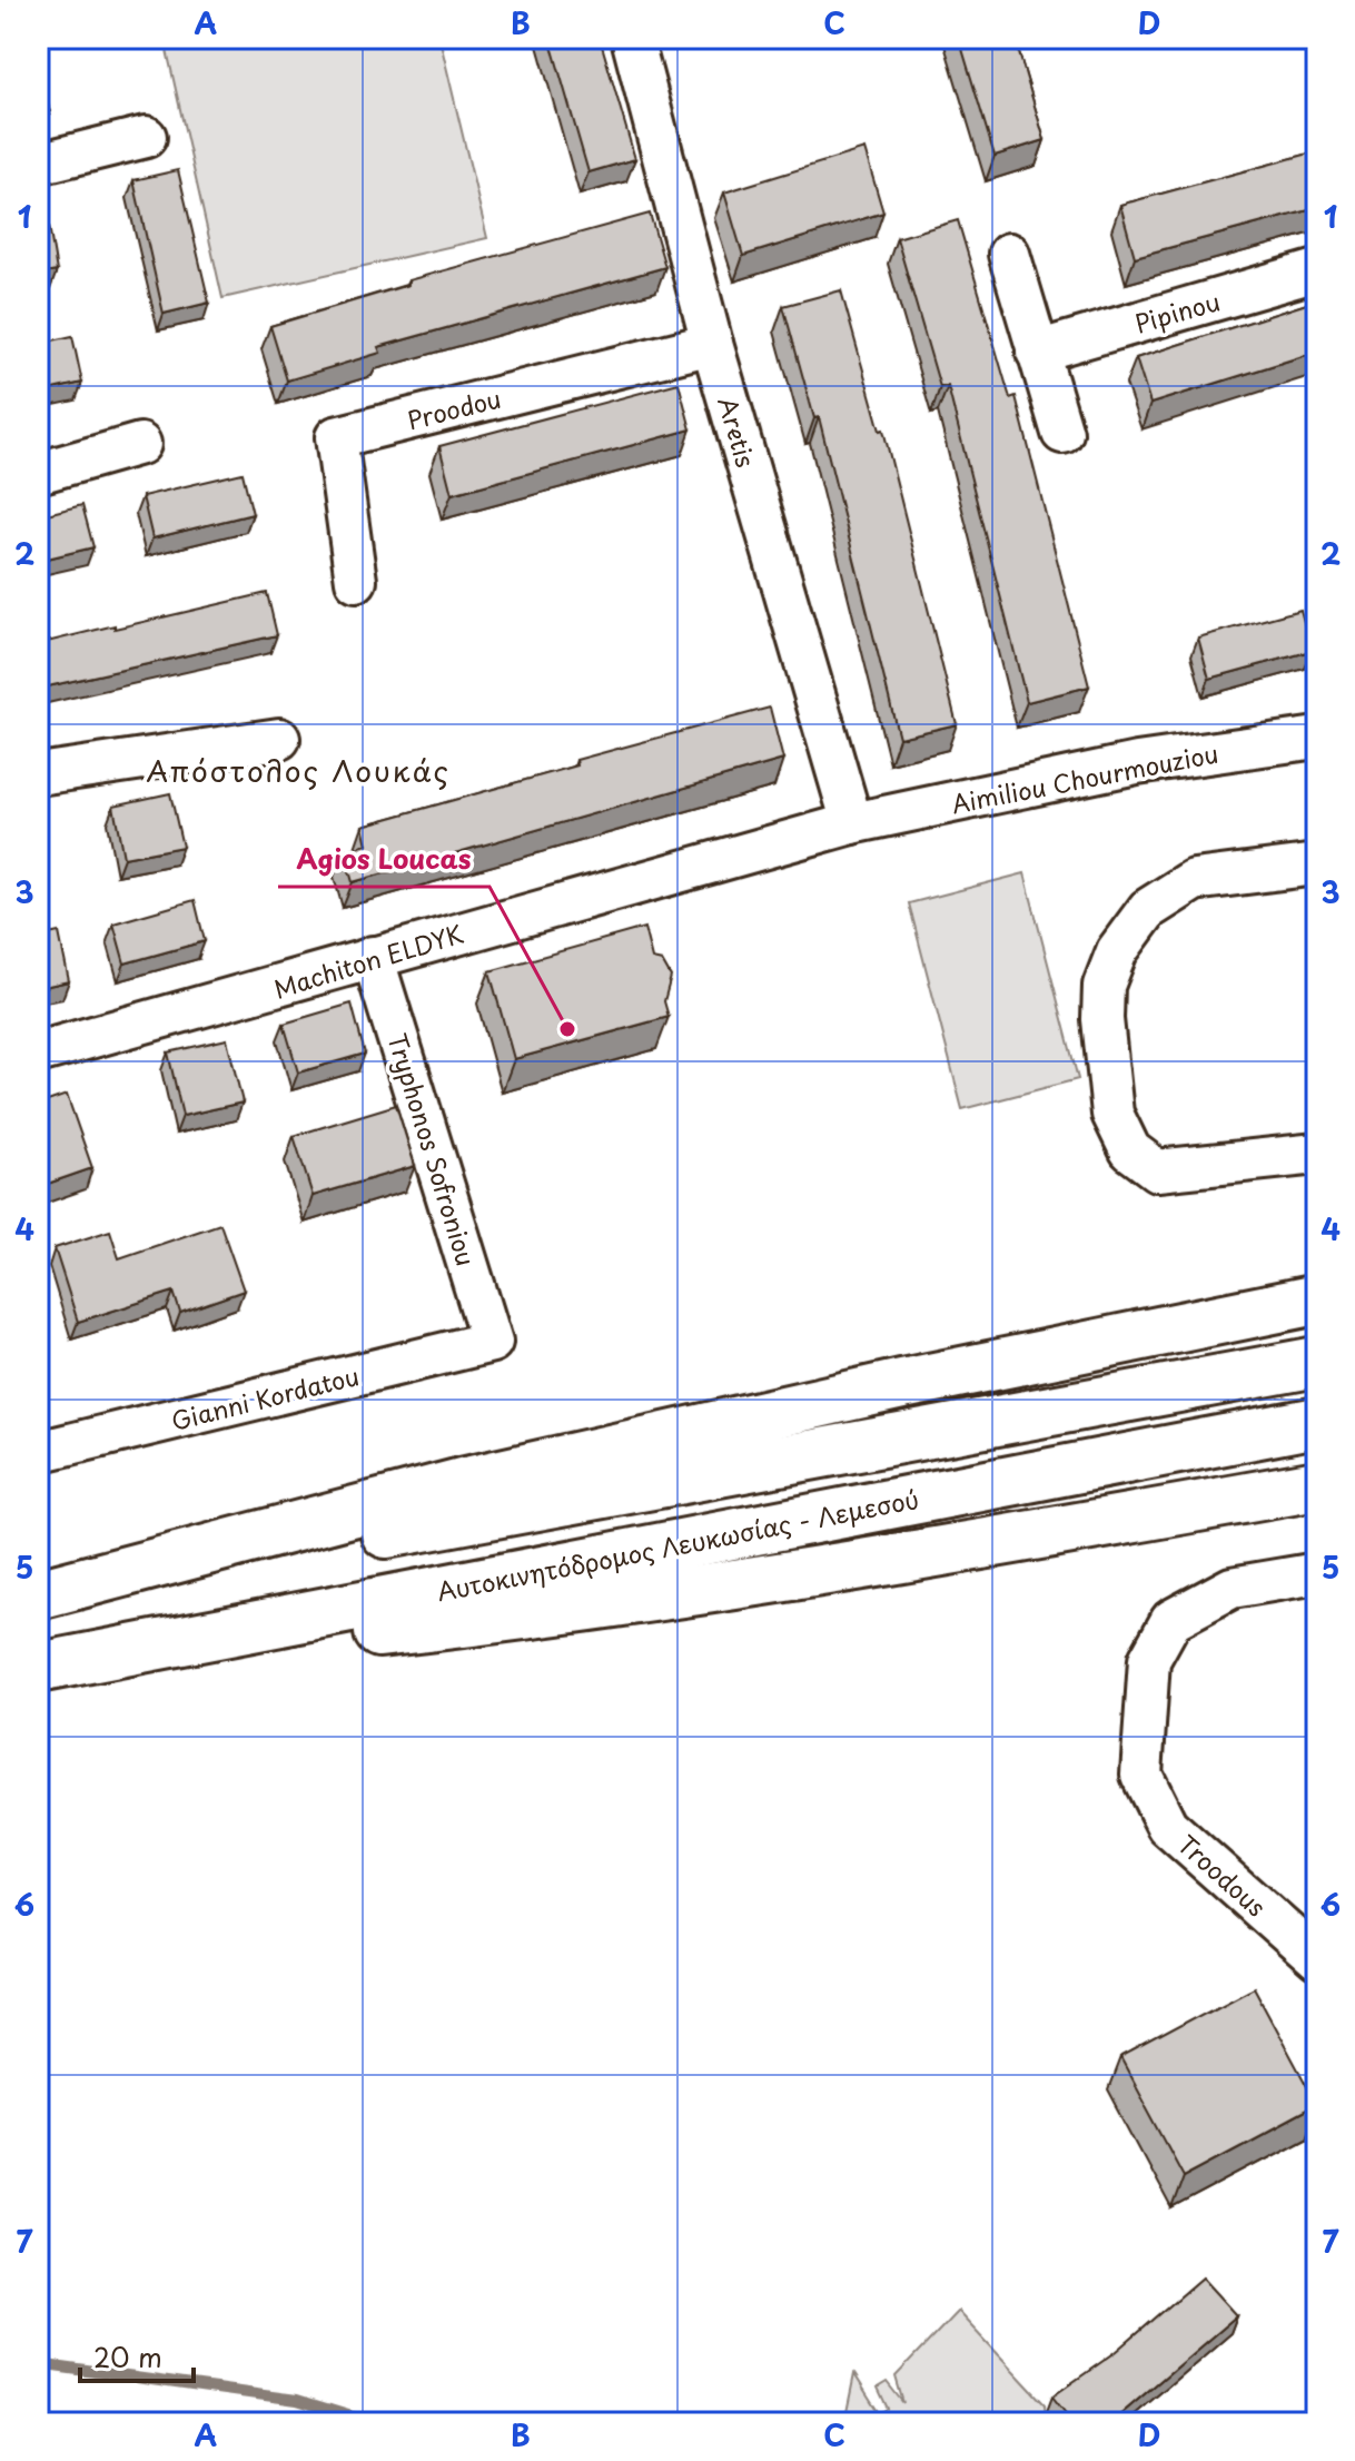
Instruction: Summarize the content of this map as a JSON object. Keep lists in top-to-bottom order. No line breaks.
{"streets":{"highway":["Αυτοκινητόδρομος Λευκωσίας - Λεμεσού"],"street":["Pipinou","Proodou","Aretis","Aimiliou Chourmouziou","Machiton ELDYK","Tryphonos Sofroniou","Gianni Kordatou","Troodous"]},"crossings":[["Proodou","Aretis"],["Aretis","Aimiliou Chourmouziou"],["Aretis","Machiton ELDYK"],["Aimiliou Chourmouziou","Machiton ELDYK"],["Machiton ELDYK","Tryphonos Sofroniou"],["Tryphonos Sofroniou","Gianni Kordatou"]],"districts":["Απόστολος Λουκάς"],"places":["Agios Loucas"],"scale_bar":"20 m","grid":{"columns":["A","B","C","D"],"rows":["1","2","3","4","5","6","7"]}}
